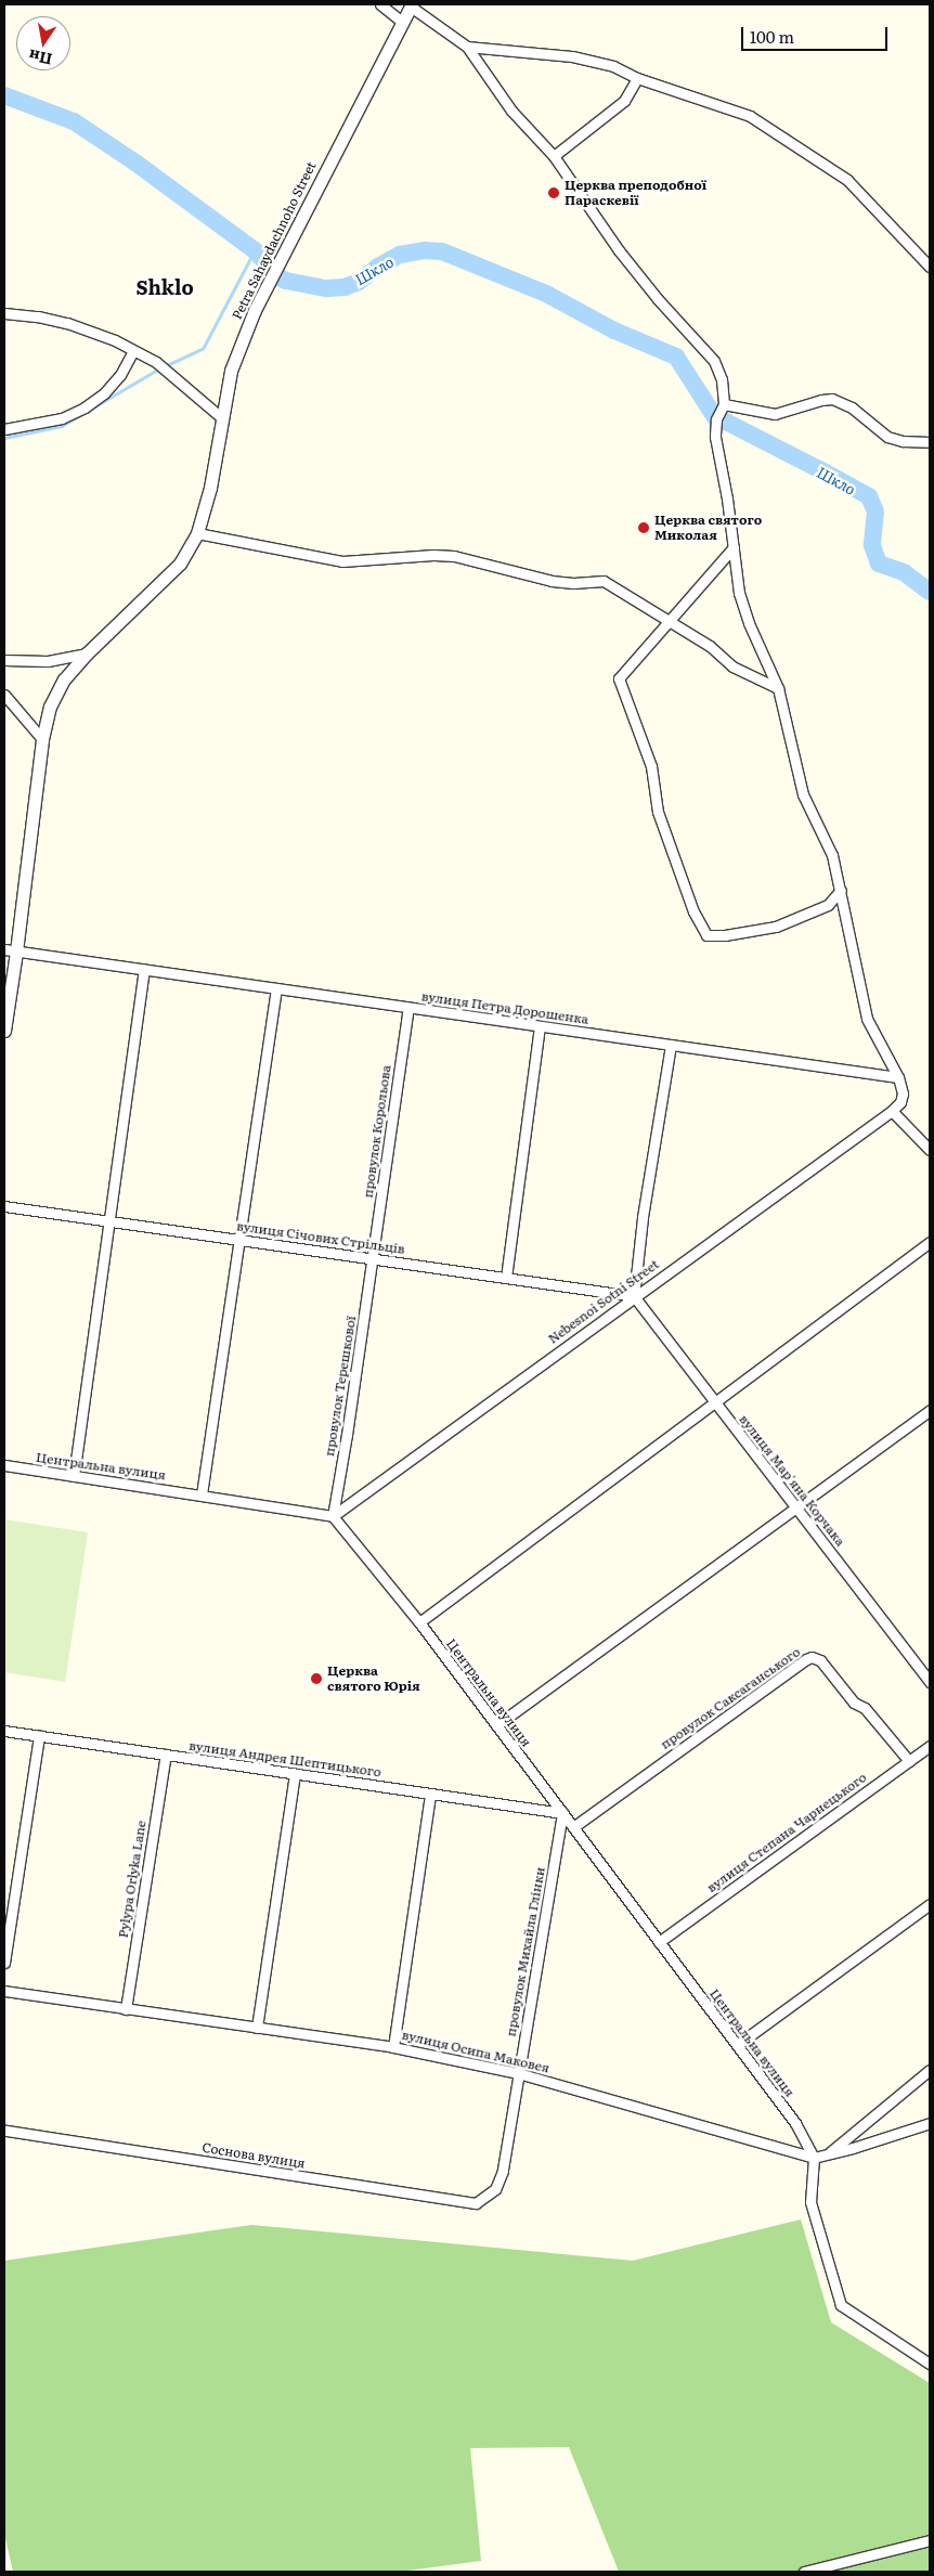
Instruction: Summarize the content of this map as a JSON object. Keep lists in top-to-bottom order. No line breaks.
{"streets":{"street":["Petra Sahaydachnoho Street","вулиця Петра Дорошенка","провулок Корольова","вулиця Січових Стрільців","Nebesnoi Sotni Street","провулок Терешкової","Центральна вулиця","вулиця Мар'яна Корчака","провулок Саксаганського","вулиця Андрея Шептицького","вулиця Степана Чарнецького","Pylypa Orlyka Lane","провулок Михайла Глінки","вулиця Осипа Маковея","Соснова вулиця"]},"crossings":[["Petra Sahaydachnoho Street","вулиця Петра Дорошенка"],["вулиця Петра Дорошенка","провулок Корольова"],["провулок Корольова","вулиця Січових Стрільців"],["провулок Корольова","провулок Терешкової"],["вулиця Січових Стрільців","Nebesnoi Sotni Street"],["вулиця Січових Стрільців","провулок Терешкової"],["вулиця Січових Стрільців","вулиця Мар'яна Корчака"],["Nebesnoi Sotni Street","провулок Терешкової"],["Nebesnoi Sotni Street","Центральна вулиця"],["Nebesnoi Sotni Street","вулиця Мар'яна Корчака"],["провулок Терешкової","Центральна вулиця"],["Центральна вулиця","провулок Саксаганського"],["Центральна вулиця","вулиця Андрея Шептицького"],["Центральна вулиця","вулиця Степана Чарнецького"],["Центральна вулиця","провулок Михайла Глінки"],["Центральна вулиця","вулиця Осипа Маковея"],["провулок Саксаганського","вулиця Степана Чарнецького"],["вулиця Андрея Шептицького","Pylypa Orlyka Lane"],["вулиця Андрея Шептицького","провулок Михайла Глінки"],["Pylypa Orlyka Lane","вулиця Осипа Маковея"],["провулок Михайла Глінки","вулиця Осипа Маковея"],["провулок Михайла Глінки","Соснова вулиця"]],"districts":["Shklo"],"water":["Шкло"],"places":["Церква преподобної Параскевії","Церква святого Миколая","Церква святого Юрія"],"scale_bar":"100 m","north":"bottom"}
